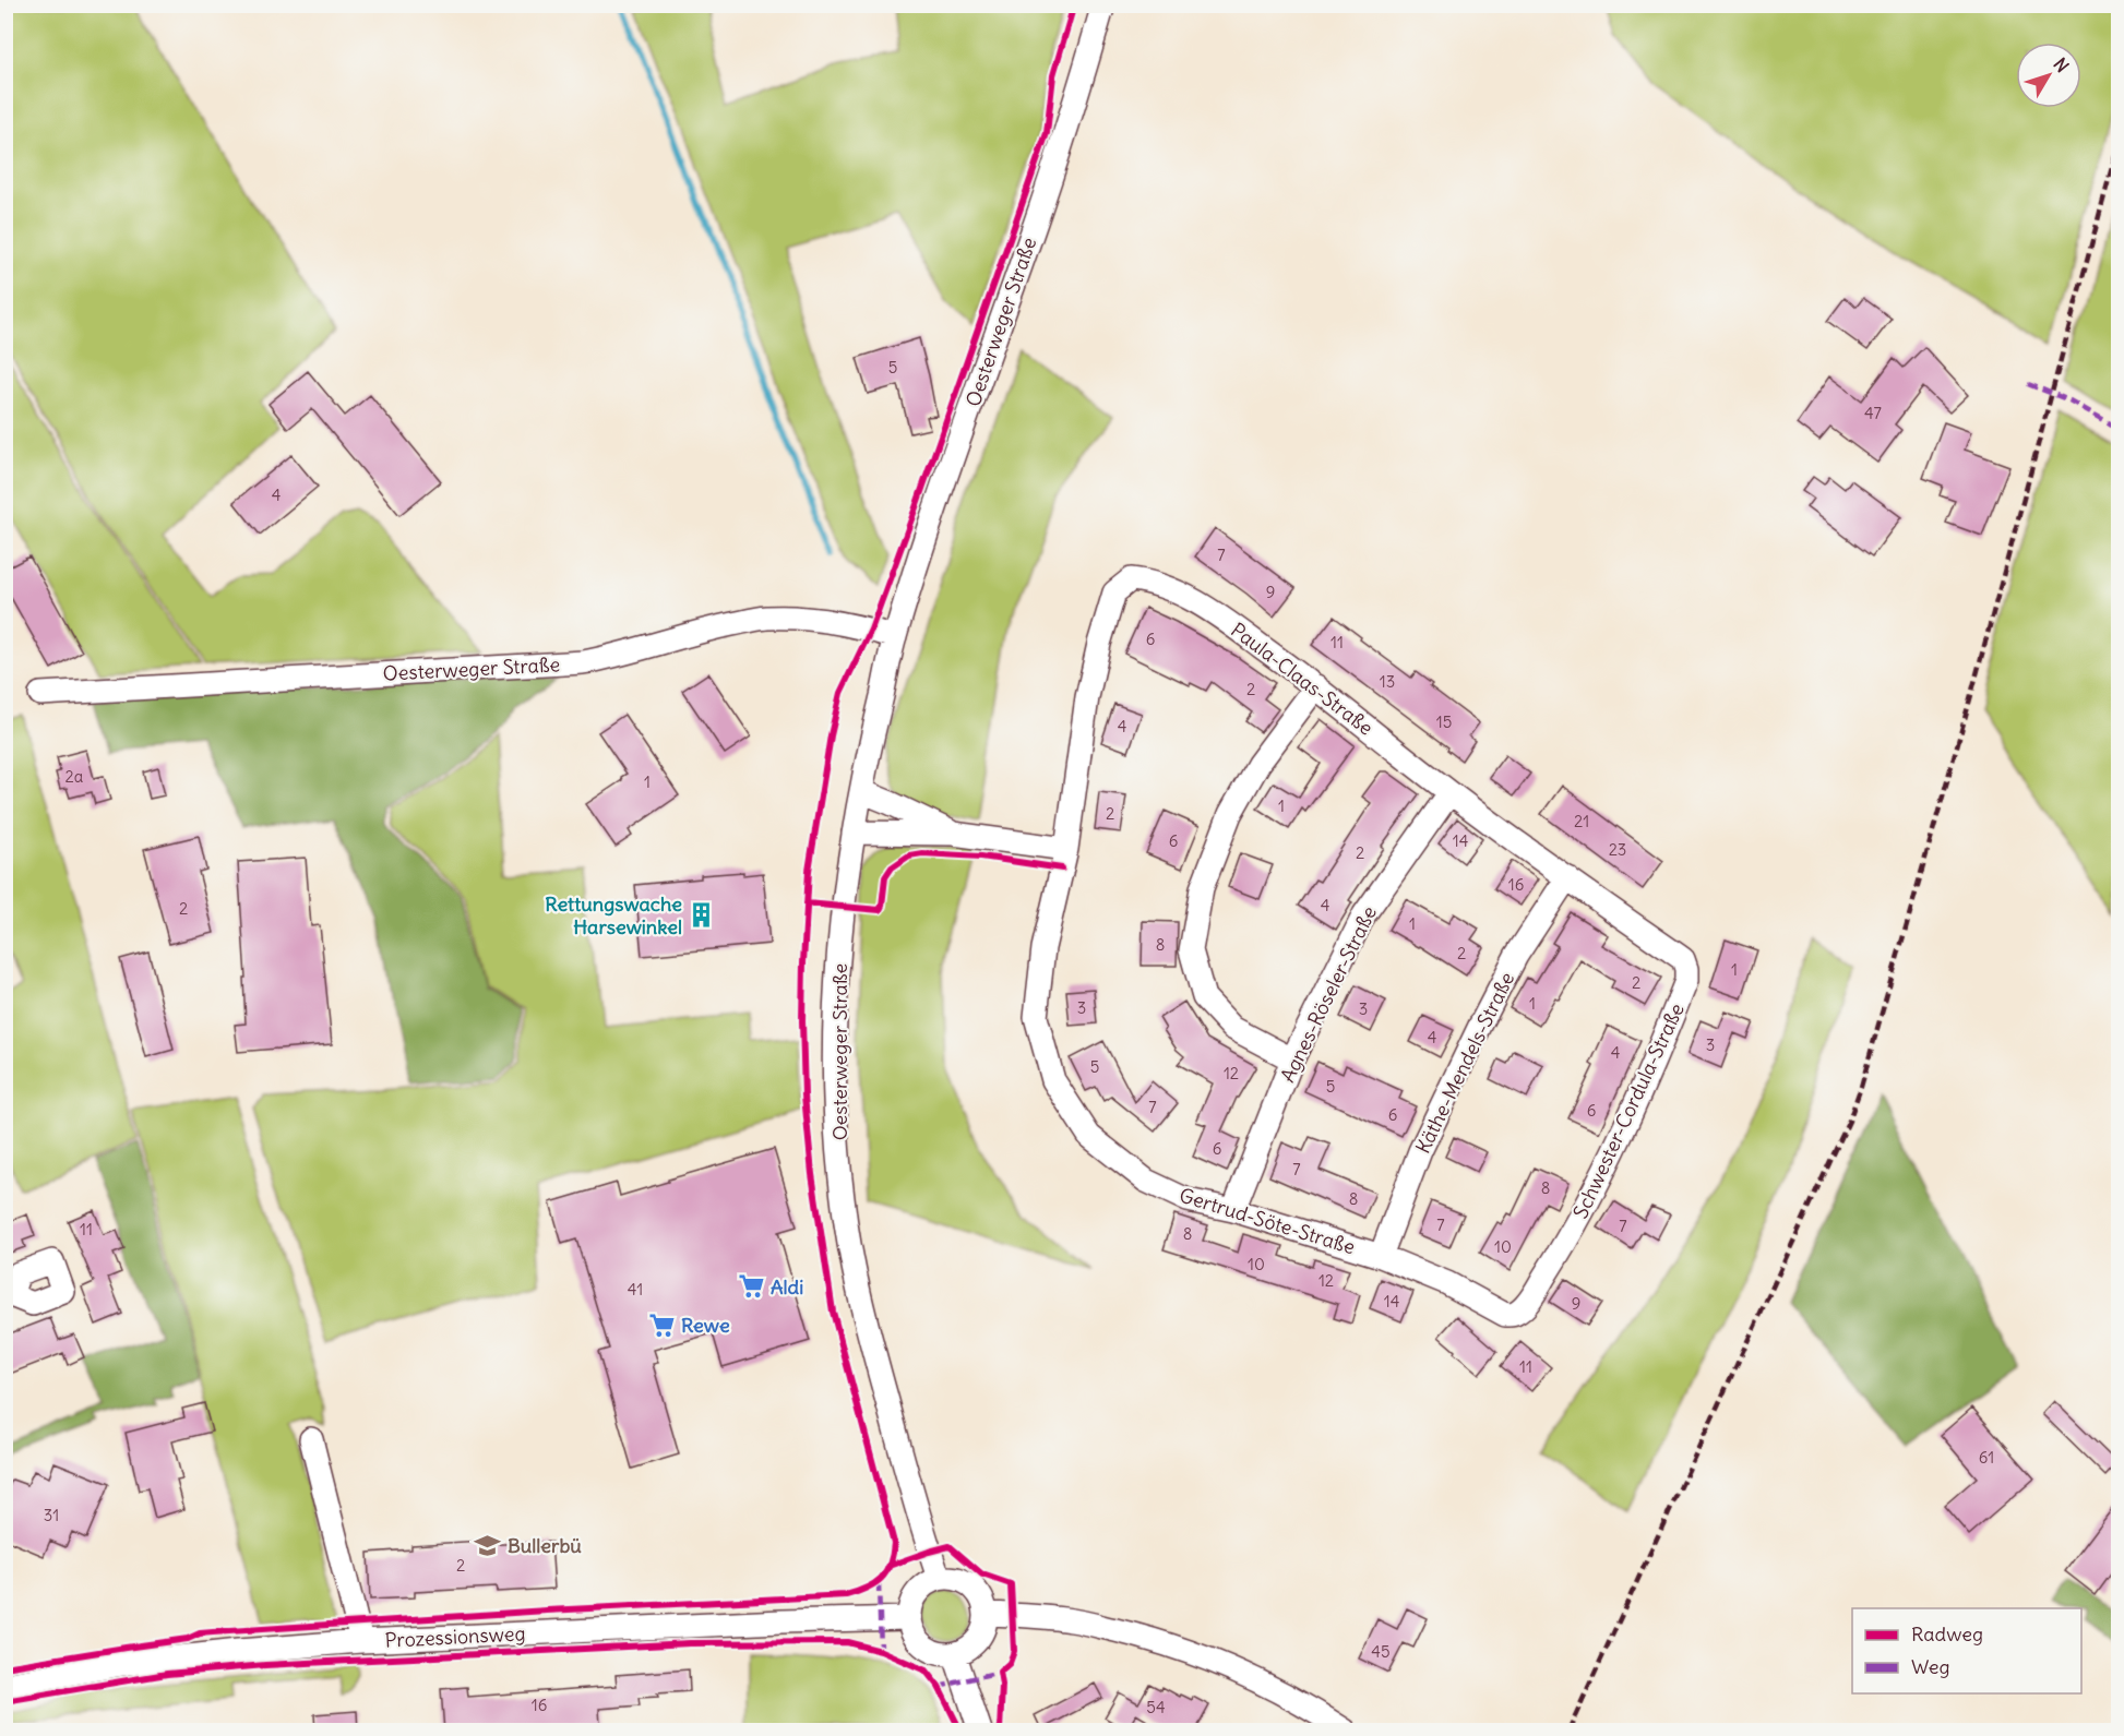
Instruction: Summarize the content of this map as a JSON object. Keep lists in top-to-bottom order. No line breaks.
{"streets":{"street":["Oesterweger Straße","Paula-Claas-Straße","Agnes-Röseler-Straße","Käthe-Mendels-Straße","Schwester-Cordula-Straße","Gertrud-Söte-Straße","Prozessionsweg"]},"crossings":[["Oesterweger Straße","Prozessionsweg"],["Paula-Claas-Straße","Agnes-Röseler-Straße"],["Paula-Claas-Straße","Käthe-Mendels-Straße"],["Paula-Claas-Straße","Schwester-Cordula-Straße"],["Paula-Claas-Straße","Gertrud-Söte-Straße"],["Agnes-Röseler-Straße","Gertrud-Söte-Straße"],["Käthe-Mendels-Straße","Gertrud-Söte-Straße"],["Schwester-Cordula-Straße","Gertrud-Söte-Straße"]],"places":{"building":["Rettungswache Harsewinkel"],"supermarket":["Aldi","Rewe"],"school or university":["Bullerbü"]},"house_numbers":["5","47","4","7","9","6","11","13","2","15","4","2a","1","1","2","21","6","14","23","2","16","4","2","1","8","2","1","2","1","3","3","4","3","4","5","12","5","7","6","6","6","7","8","8","7","7","11","8","10","10","12","41","14","9","11","61","31","2","45","16","54"],"legend":["Radweg","Weg"],"north":"top right"}
